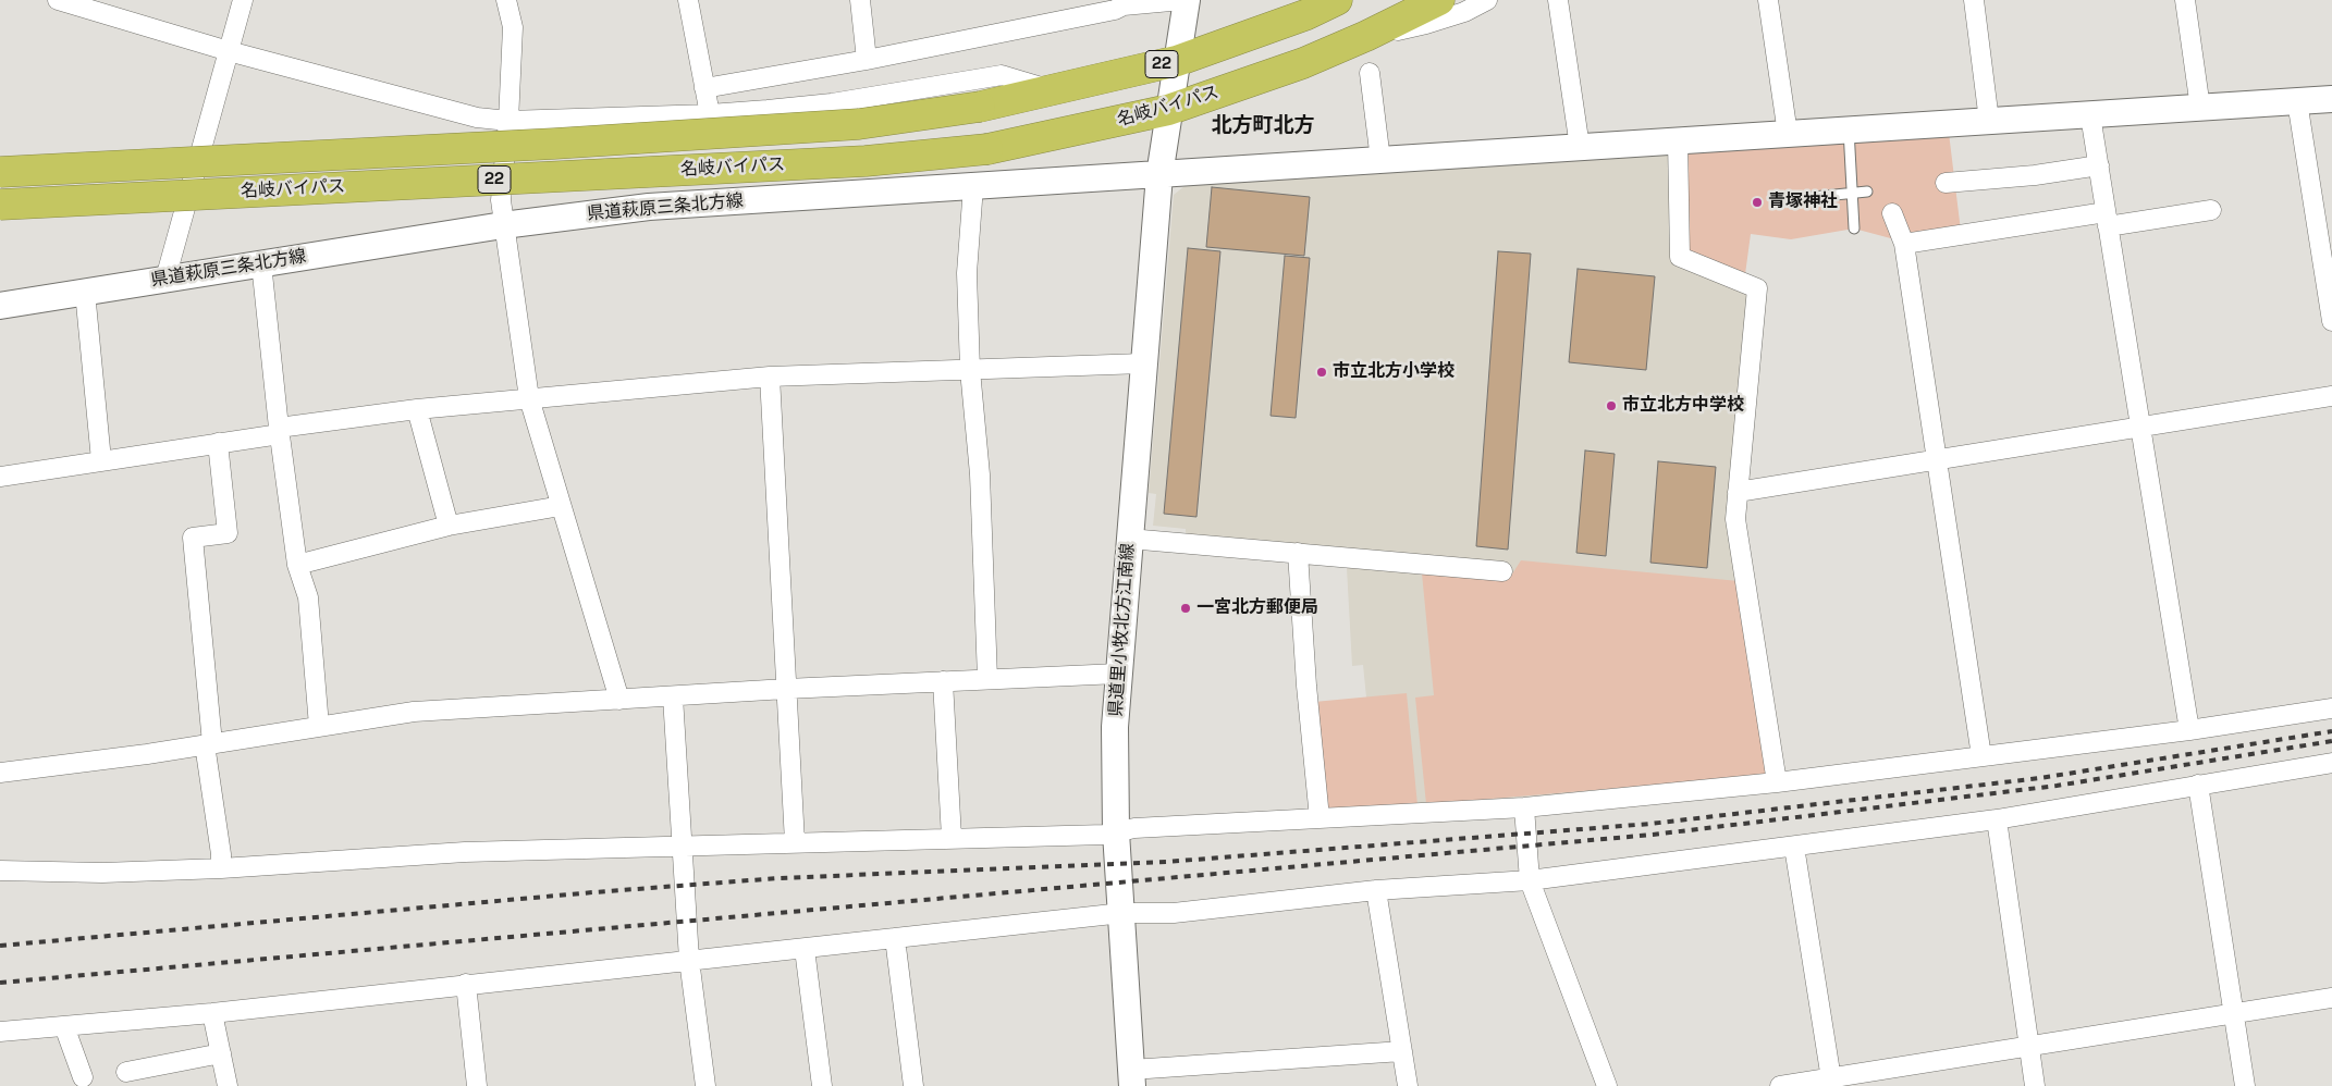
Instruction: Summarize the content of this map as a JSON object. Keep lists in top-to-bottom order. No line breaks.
{"streets":{"highway":["22","名岐バイパス"],"main road":["県道萩原三条北方線","県道里小牧北方江南線"]},"crossings":[["県道萩原三条北方線","県道里小牧北方江南線"]],"districts":["北方町北方"],"places":["青塚神社","市立北方小学校","市立北方中学校","一宮北方郵便局"]}
